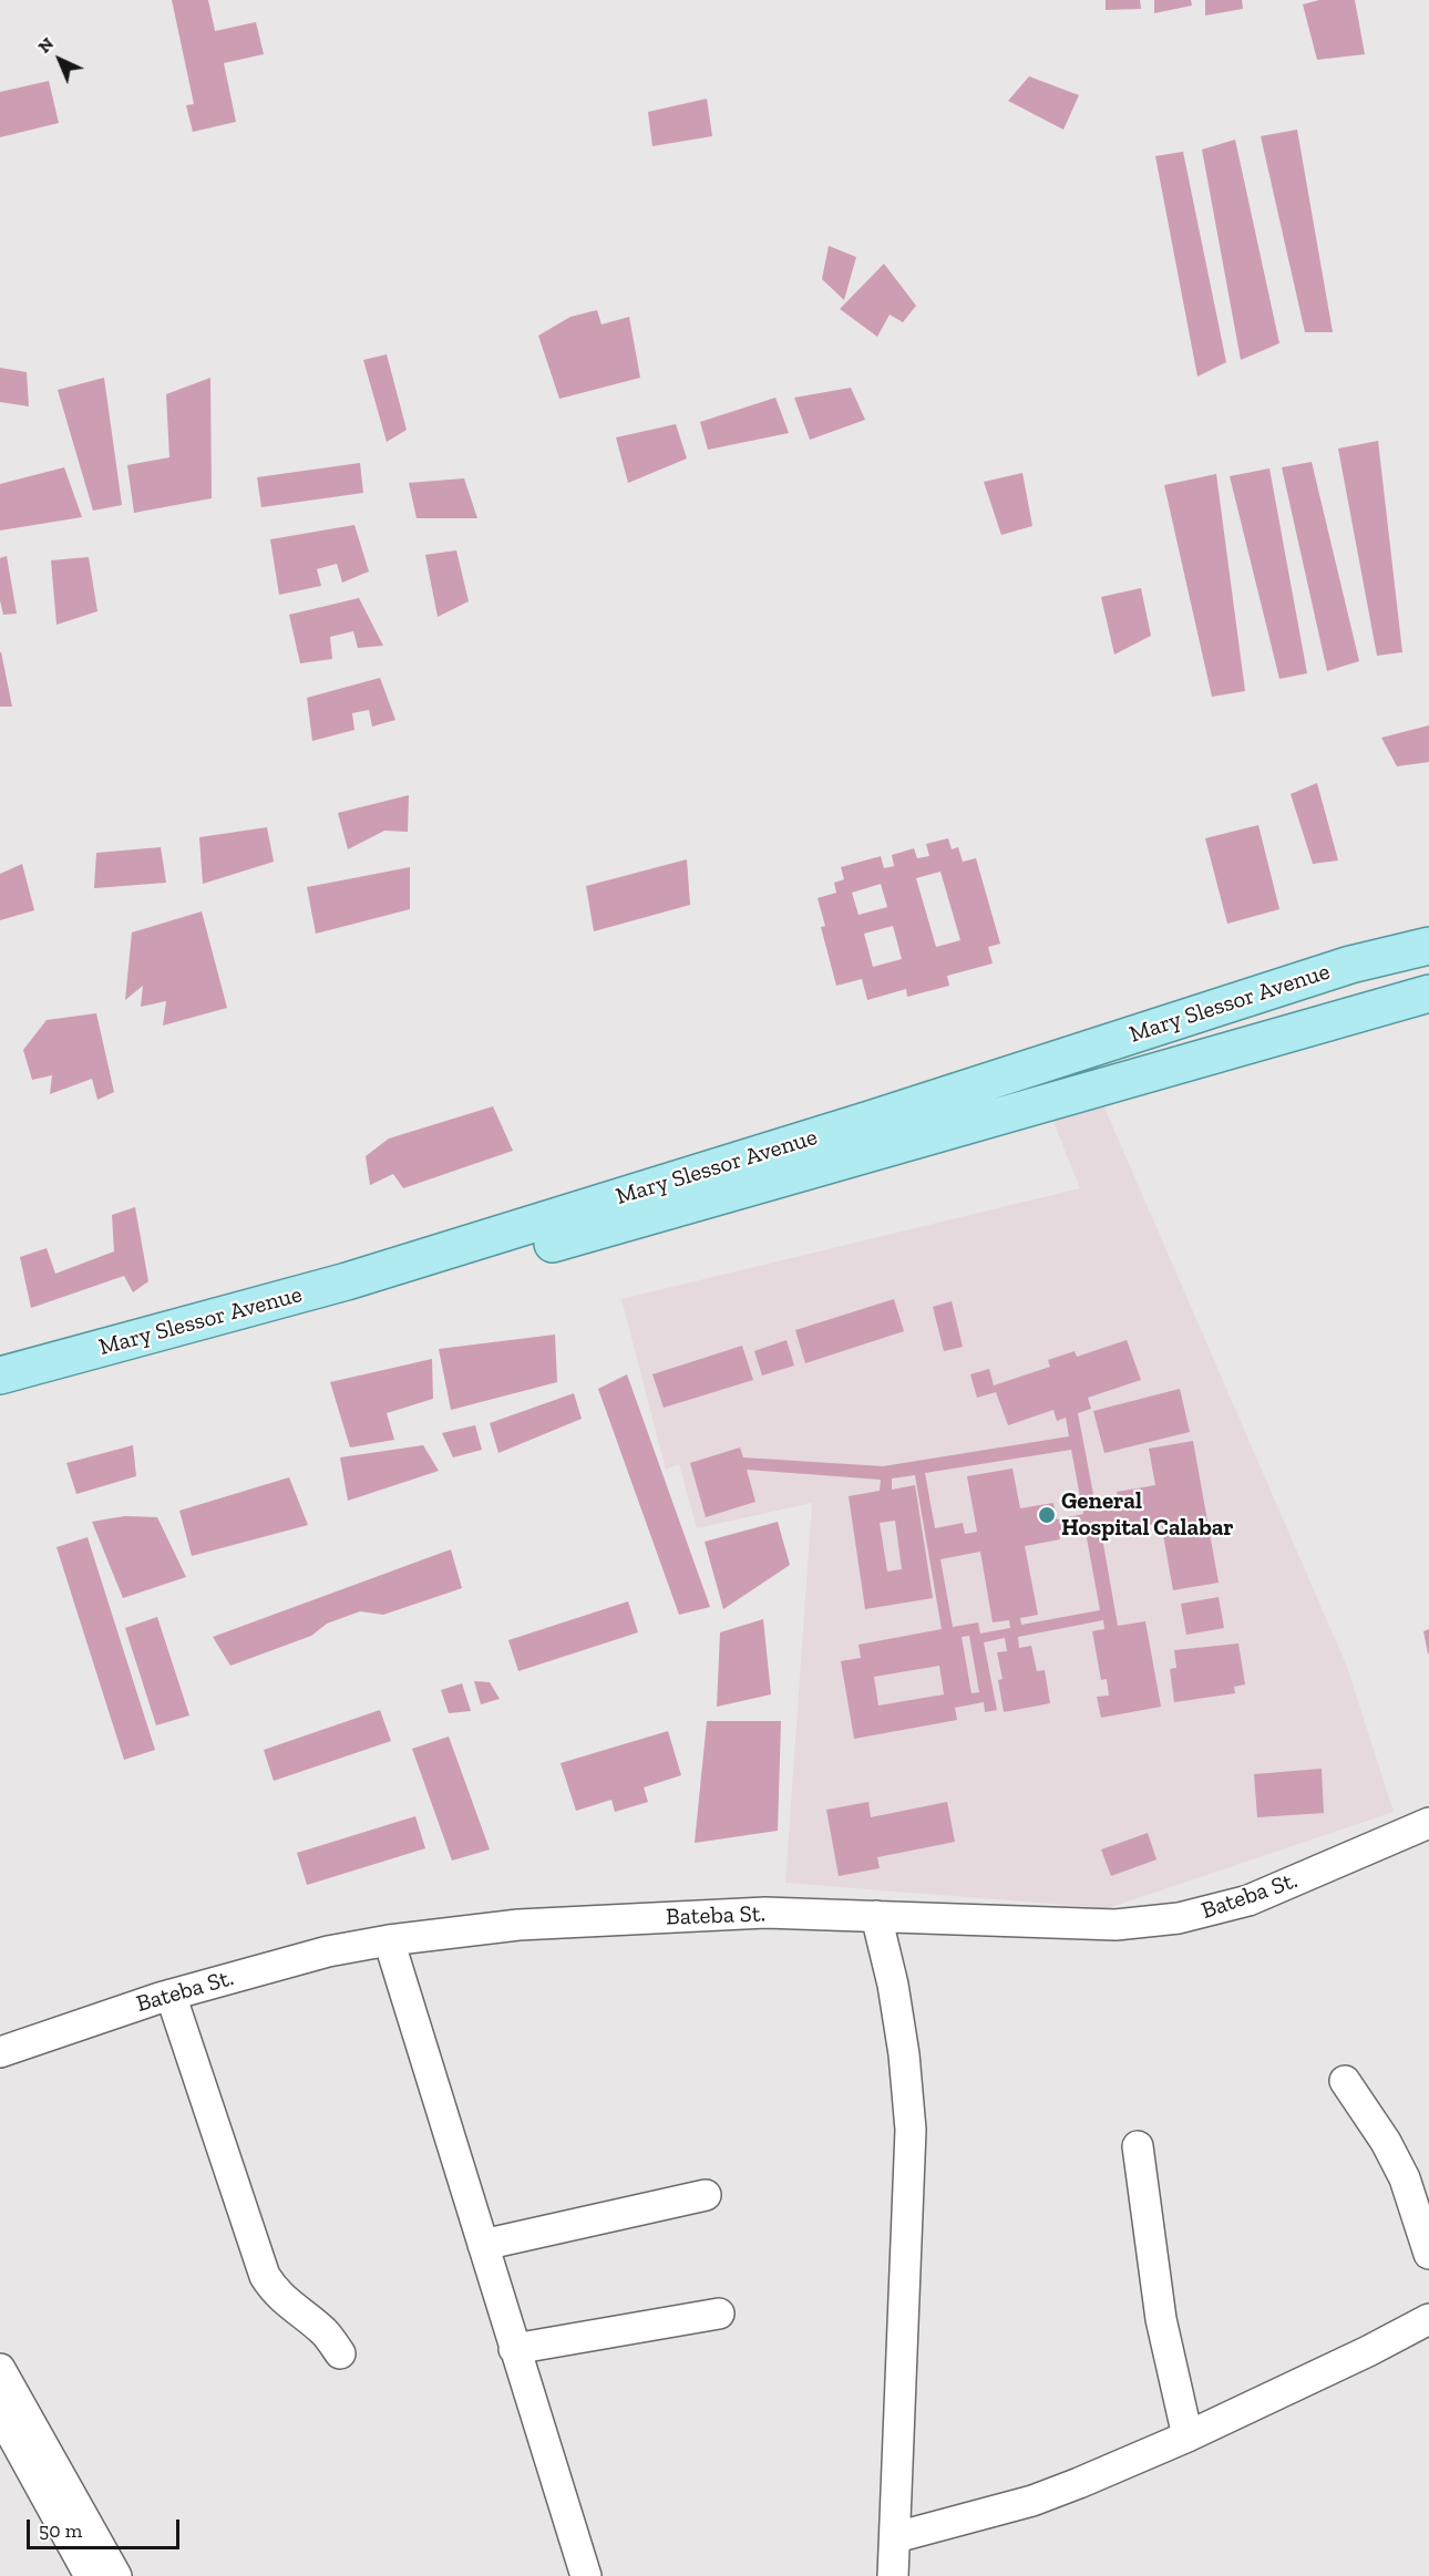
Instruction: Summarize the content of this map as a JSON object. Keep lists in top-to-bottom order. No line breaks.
{"streets":{"main road":["Mary Slessor Avenue"],"street":["Bateba St."]},"places":["General Hospital Calabar"],"scale_bar":"50 m","north":"top left"}
